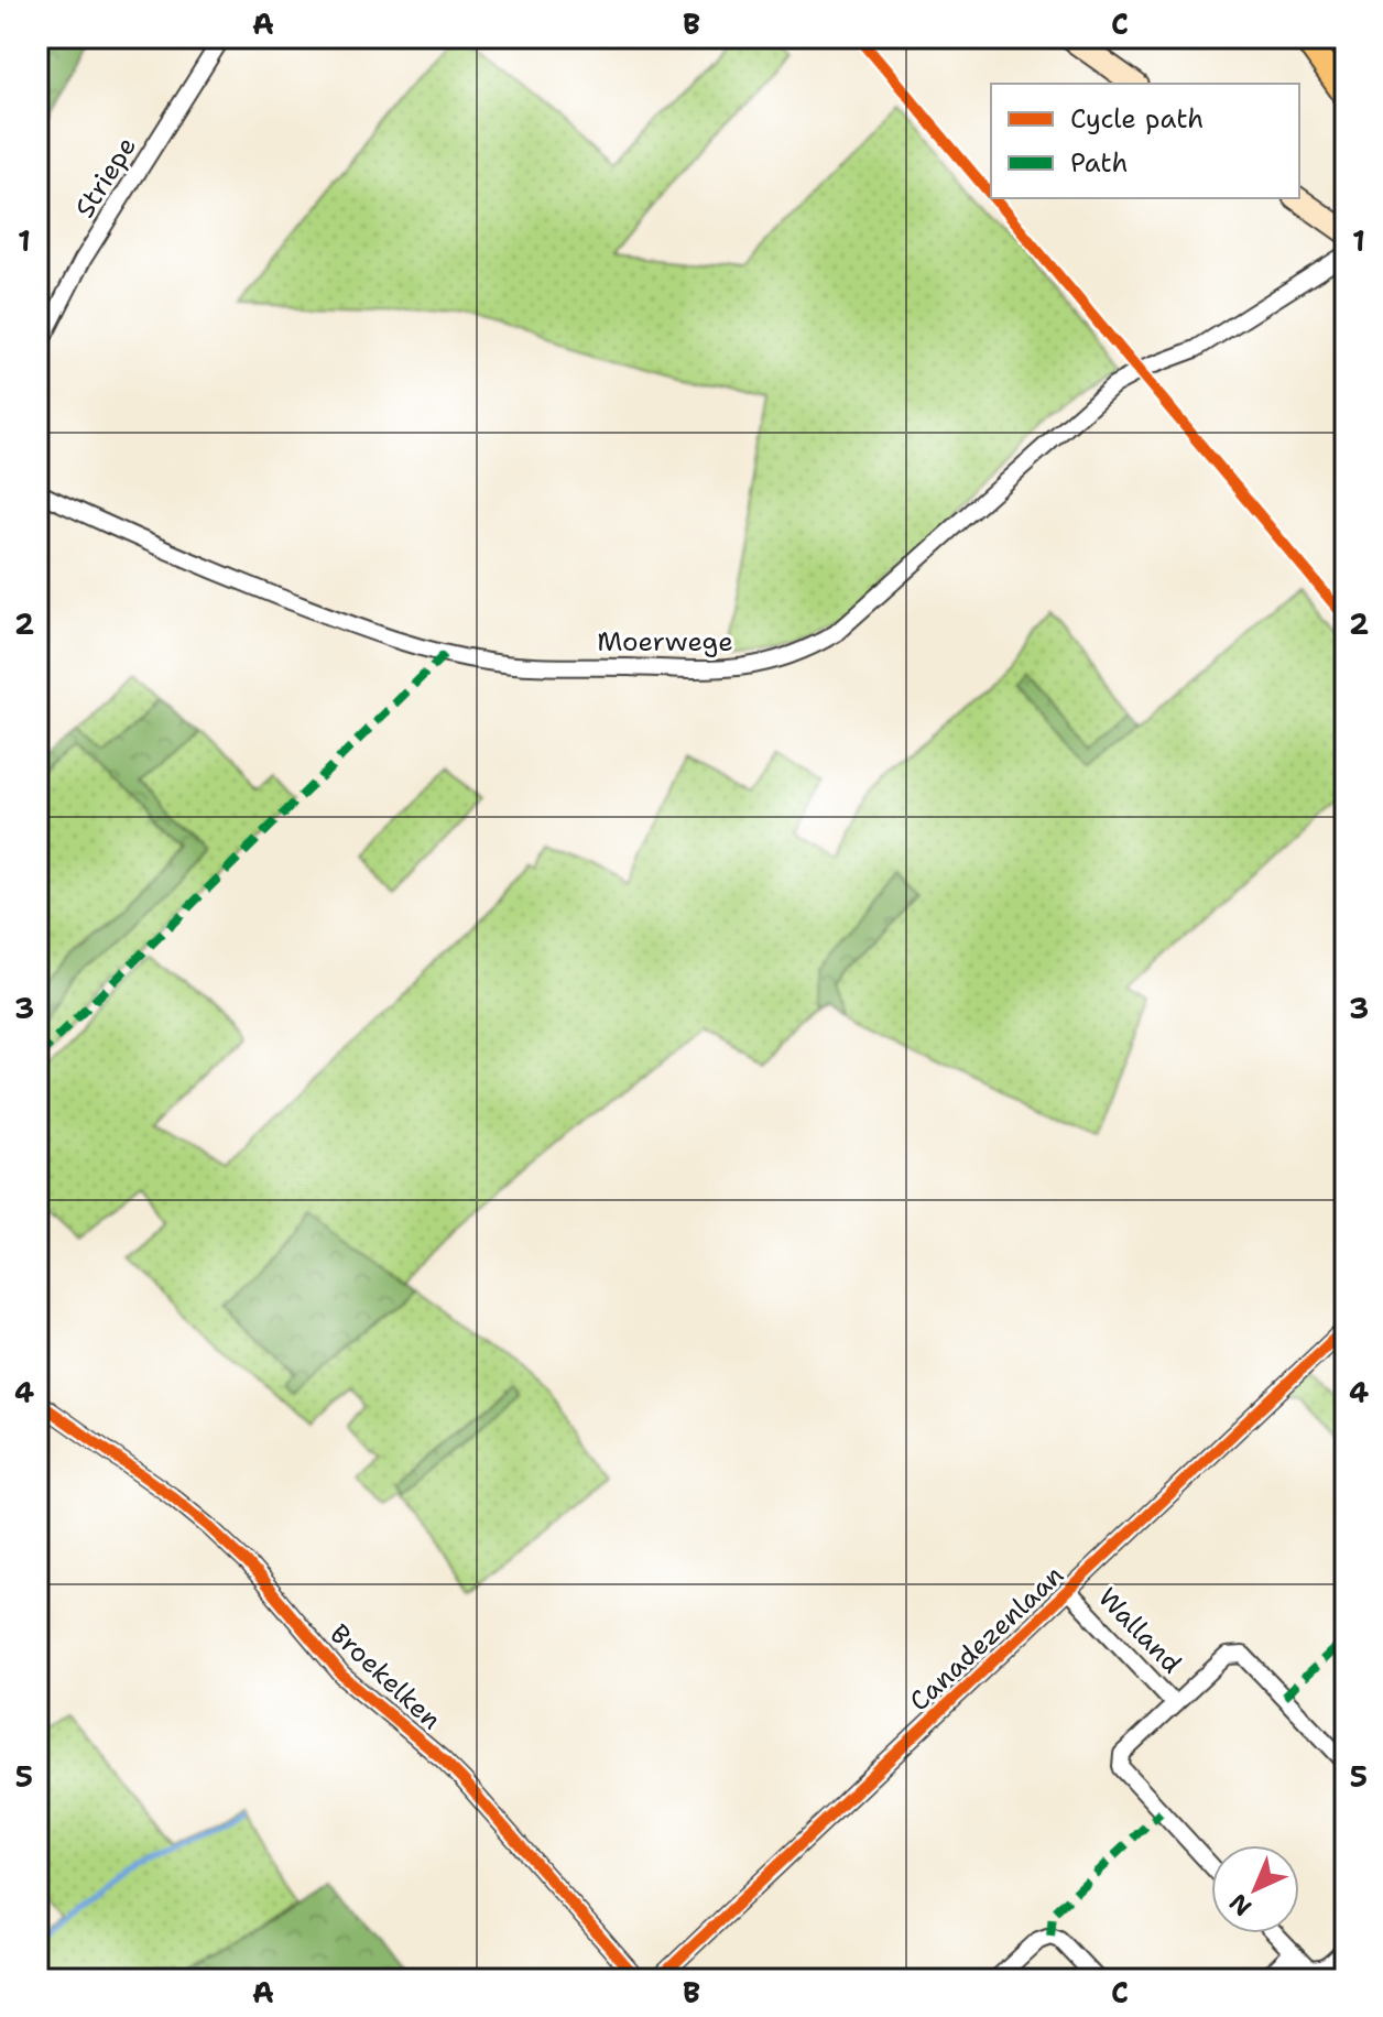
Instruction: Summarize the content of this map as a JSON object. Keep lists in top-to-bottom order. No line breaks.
{"streets":{"street":["Striepe","Moerwege","Walland","Canadezenlaan","Broekelken"]},"crossings":[["Walland","Canadezenlaan"]],"legend":["Cycle path","Path"],"north":"bottom left","grid":{"columns":["A","B","C"],"rows":["1","2","3","4","5"]}}
